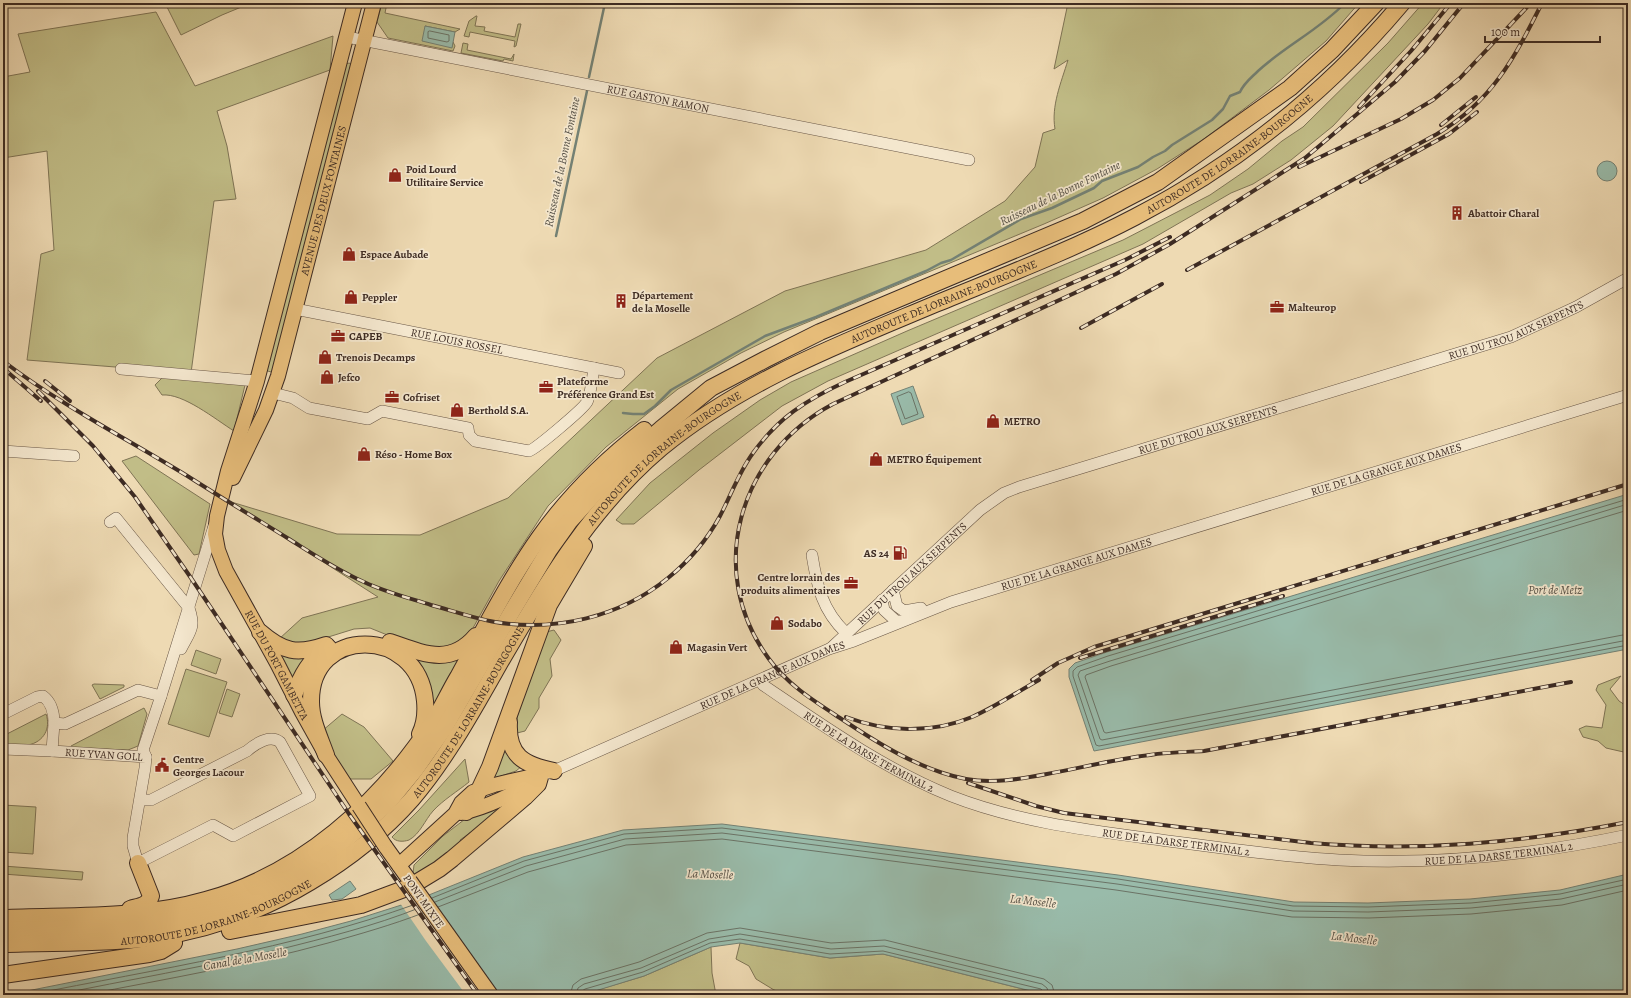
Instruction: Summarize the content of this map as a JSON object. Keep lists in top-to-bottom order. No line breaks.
{"streets":{"highway":["AUTOROUTE DE LORRAINE-BOURGOGNE"],"main road":["AVENUE DES DEUX FONTAINES","RUE DU FORT GAMBETTA","PONT MIXTE"],"street":["RUE GASTON RAMON","RUE DU TROU AUX SERPENTS","RUE LOUIS ROSSEL","RUE DE LA GRANGE AUX DAMES","RUE DE LA DARSE TERMINAL 2","RUE YVAN GOLL"]},"crossings":[["RUE GASTON RAMON","AVENUE DES DEUX FONTAINES"],["AVENUE DES DEUX FONTAINES","RUE LOUIS ROSSEL"],["AVENUE DES DEUX FONTAINES","RUE DU FORT GAMBETTA"],["AVENUE DES DEUX FONTAINES","RUE YVAN GOLL"],["RUE DU TROU AUX SERPENTS","RUE DE LA GRANGE AUX DAMES"],["RUE DE LA GRANGE AUX DAMES","RUE DE LA DARSE TERMINAL 2"],["RUE DU FORT GAMBETTA","PONT MIXTE"]],"water":["Ruisseau de la Bonne Fontaine","Port de Metz","La Moselle","Canal de la Moselle"],"places":{"shop":["Poid Lourd Utilitaire Service","Espace Aubade","Peppler","Trenois Decamps","Jefco","Berthold S.A.","METRO","Réso - Home Box","METRO Équipement","Sodabo","Magasin Vert"],"building":["Abattoir Charal","Département de la Moselle"],"office":["Malteurop","CAPEB","Plateforme Préférence Grand Est","Cofriset","Centre lorrain des produits alimentaires"],"fuel station":["AS 24"],"public building":["Centre Georges Lacour"]},"scale_bar":"100 m"}
